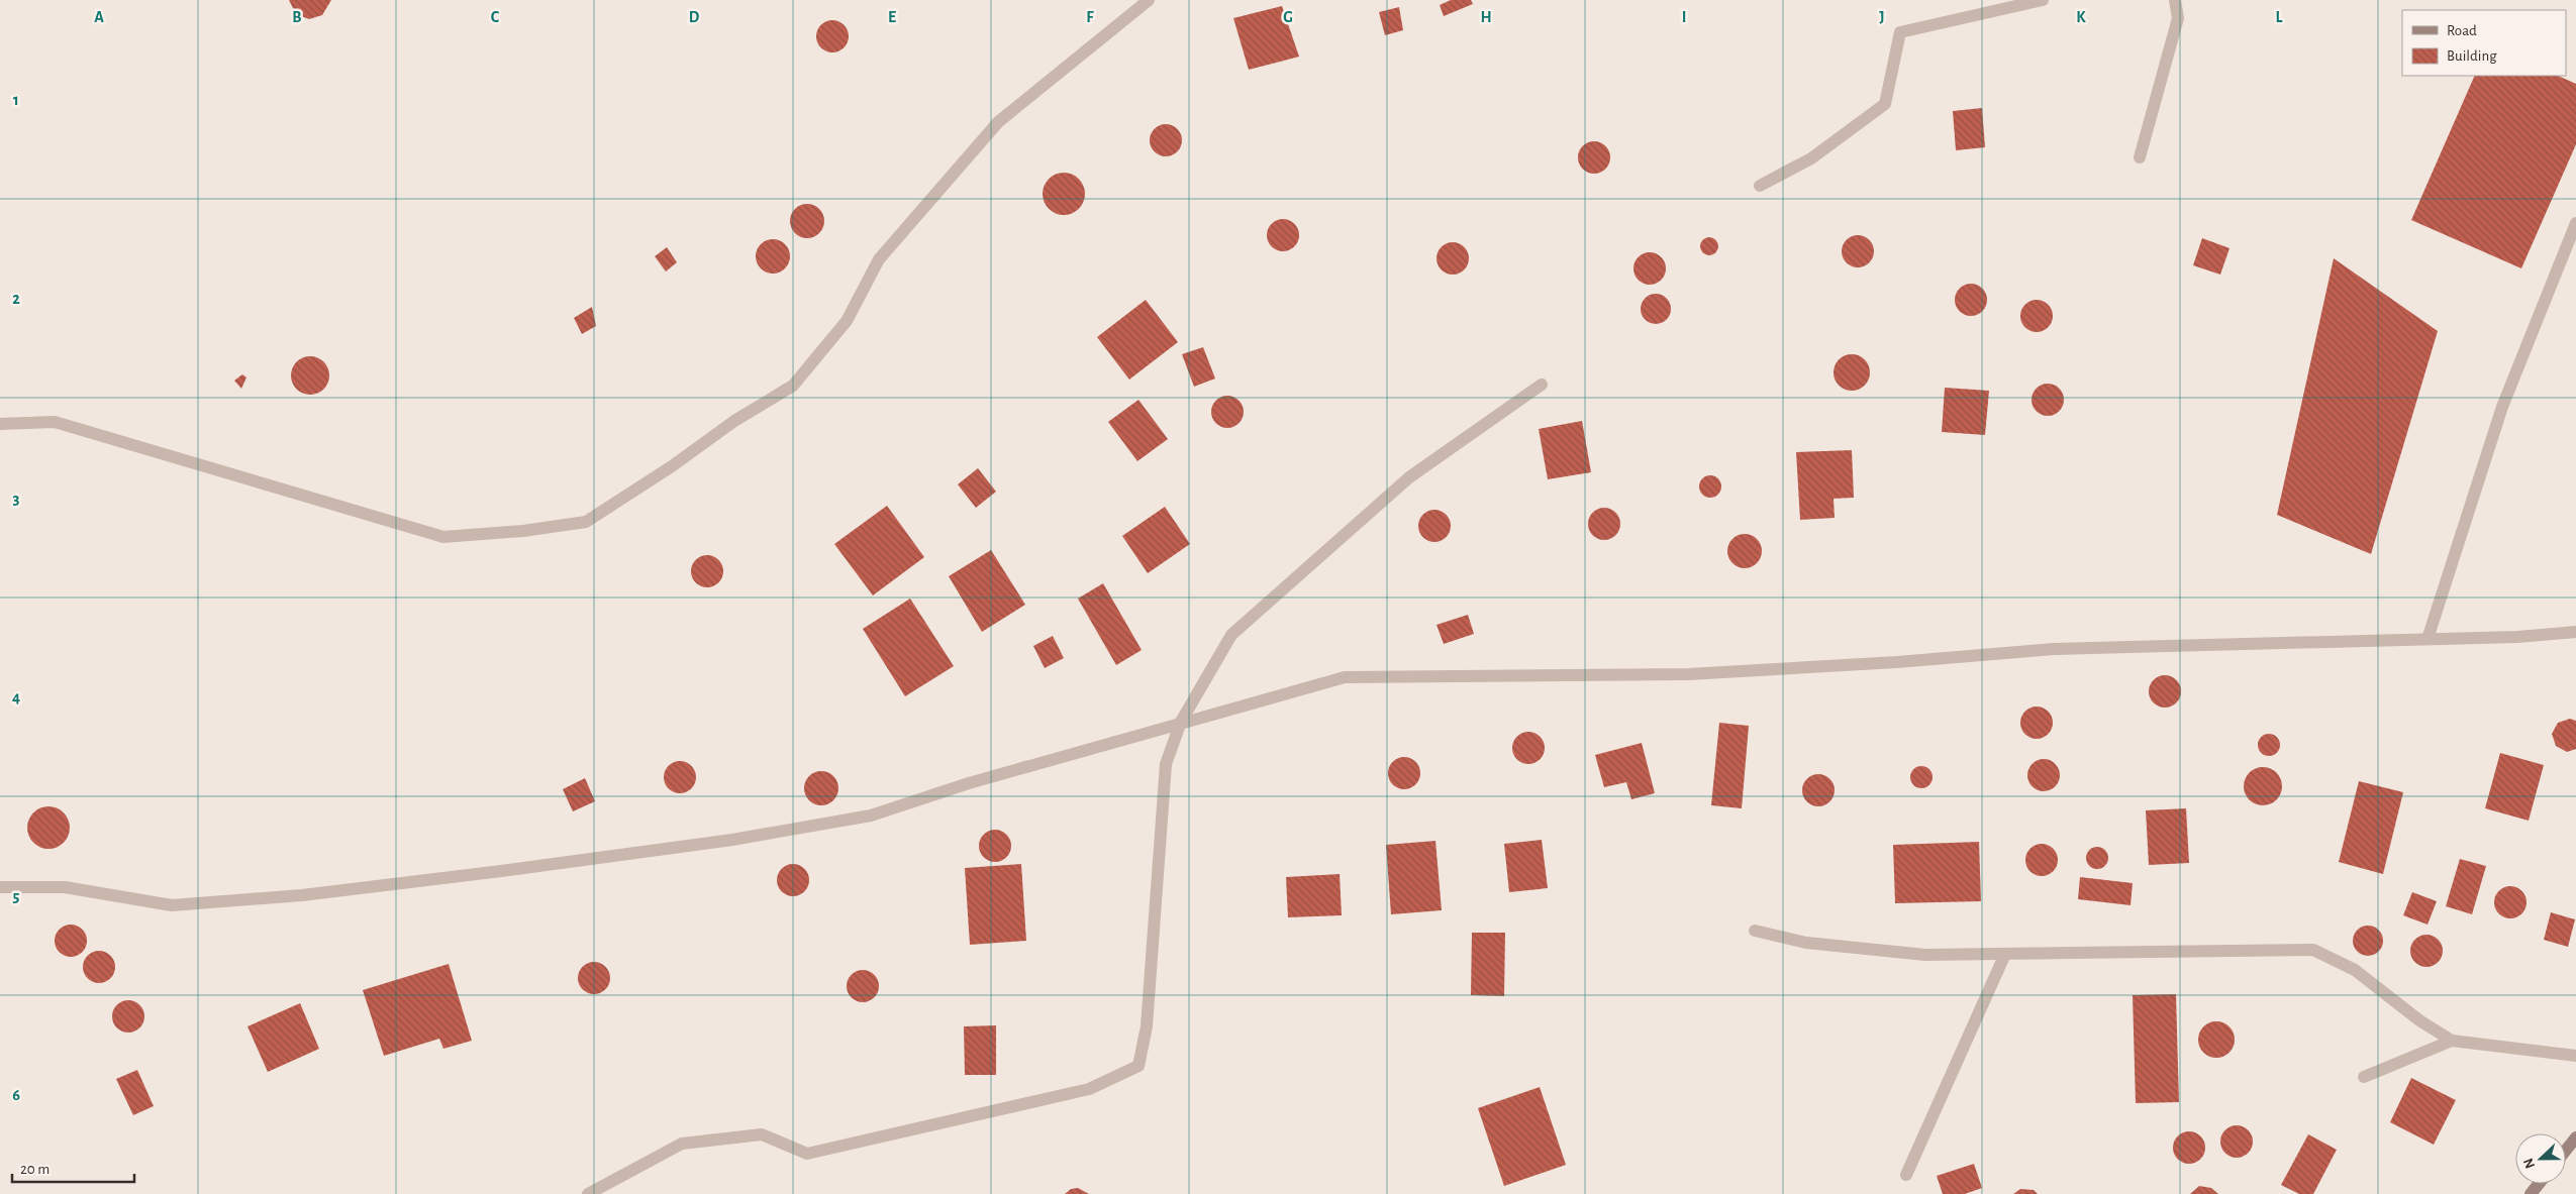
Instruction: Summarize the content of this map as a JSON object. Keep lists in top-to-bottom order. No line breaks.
{"legend":["Road","Building"],"scale_bar":"20 m","north":"left","grid":{"columns":["A","B","C","D","E","F","G","H","I","J","K","L"],"rows":["1","2","3","4","5","6"]}}
